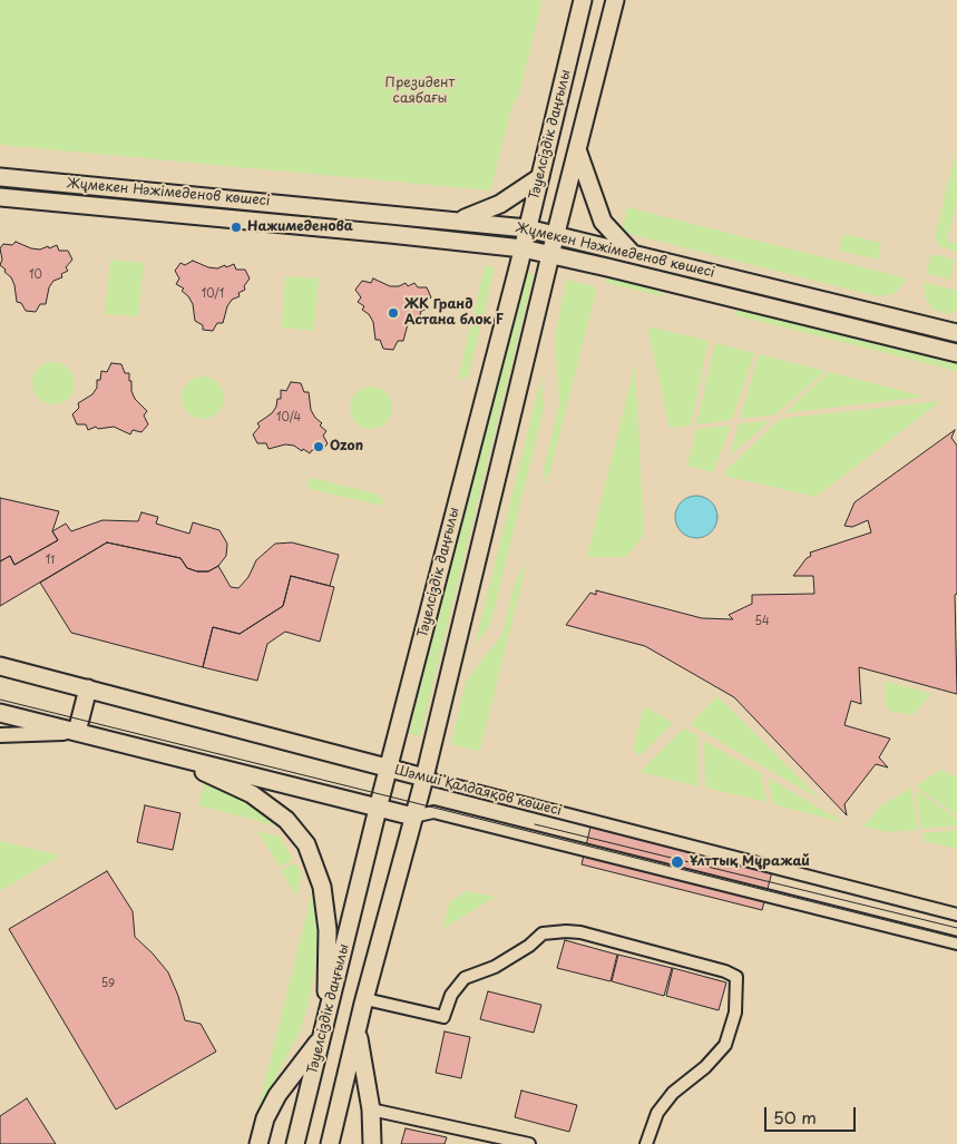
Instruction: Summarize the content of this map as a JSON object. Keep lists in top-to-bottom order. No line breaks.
{"streets":{"main road":["Тәуелсіздік даңғылы","Жұмекен Нәжімеденов көшесі","Шәмші Қалдаяқов көшесі"]},"crossings":[["Тәуелсіздік даңғылы","Жұмекен Нәжімеденов көшесі"],["Тәуелсіздік даңғылы","Шәмші Қалдаяқов көшесі"]],"parks":["Президент саябағы"],"places":["Нажимеденова","ЖК Гранд Астана блок F","Ozon","Ұлттық Мұражай"],"house_numbers":["10","10/1","10/4","11","54","59"],"scale_bar":"50 m"}
